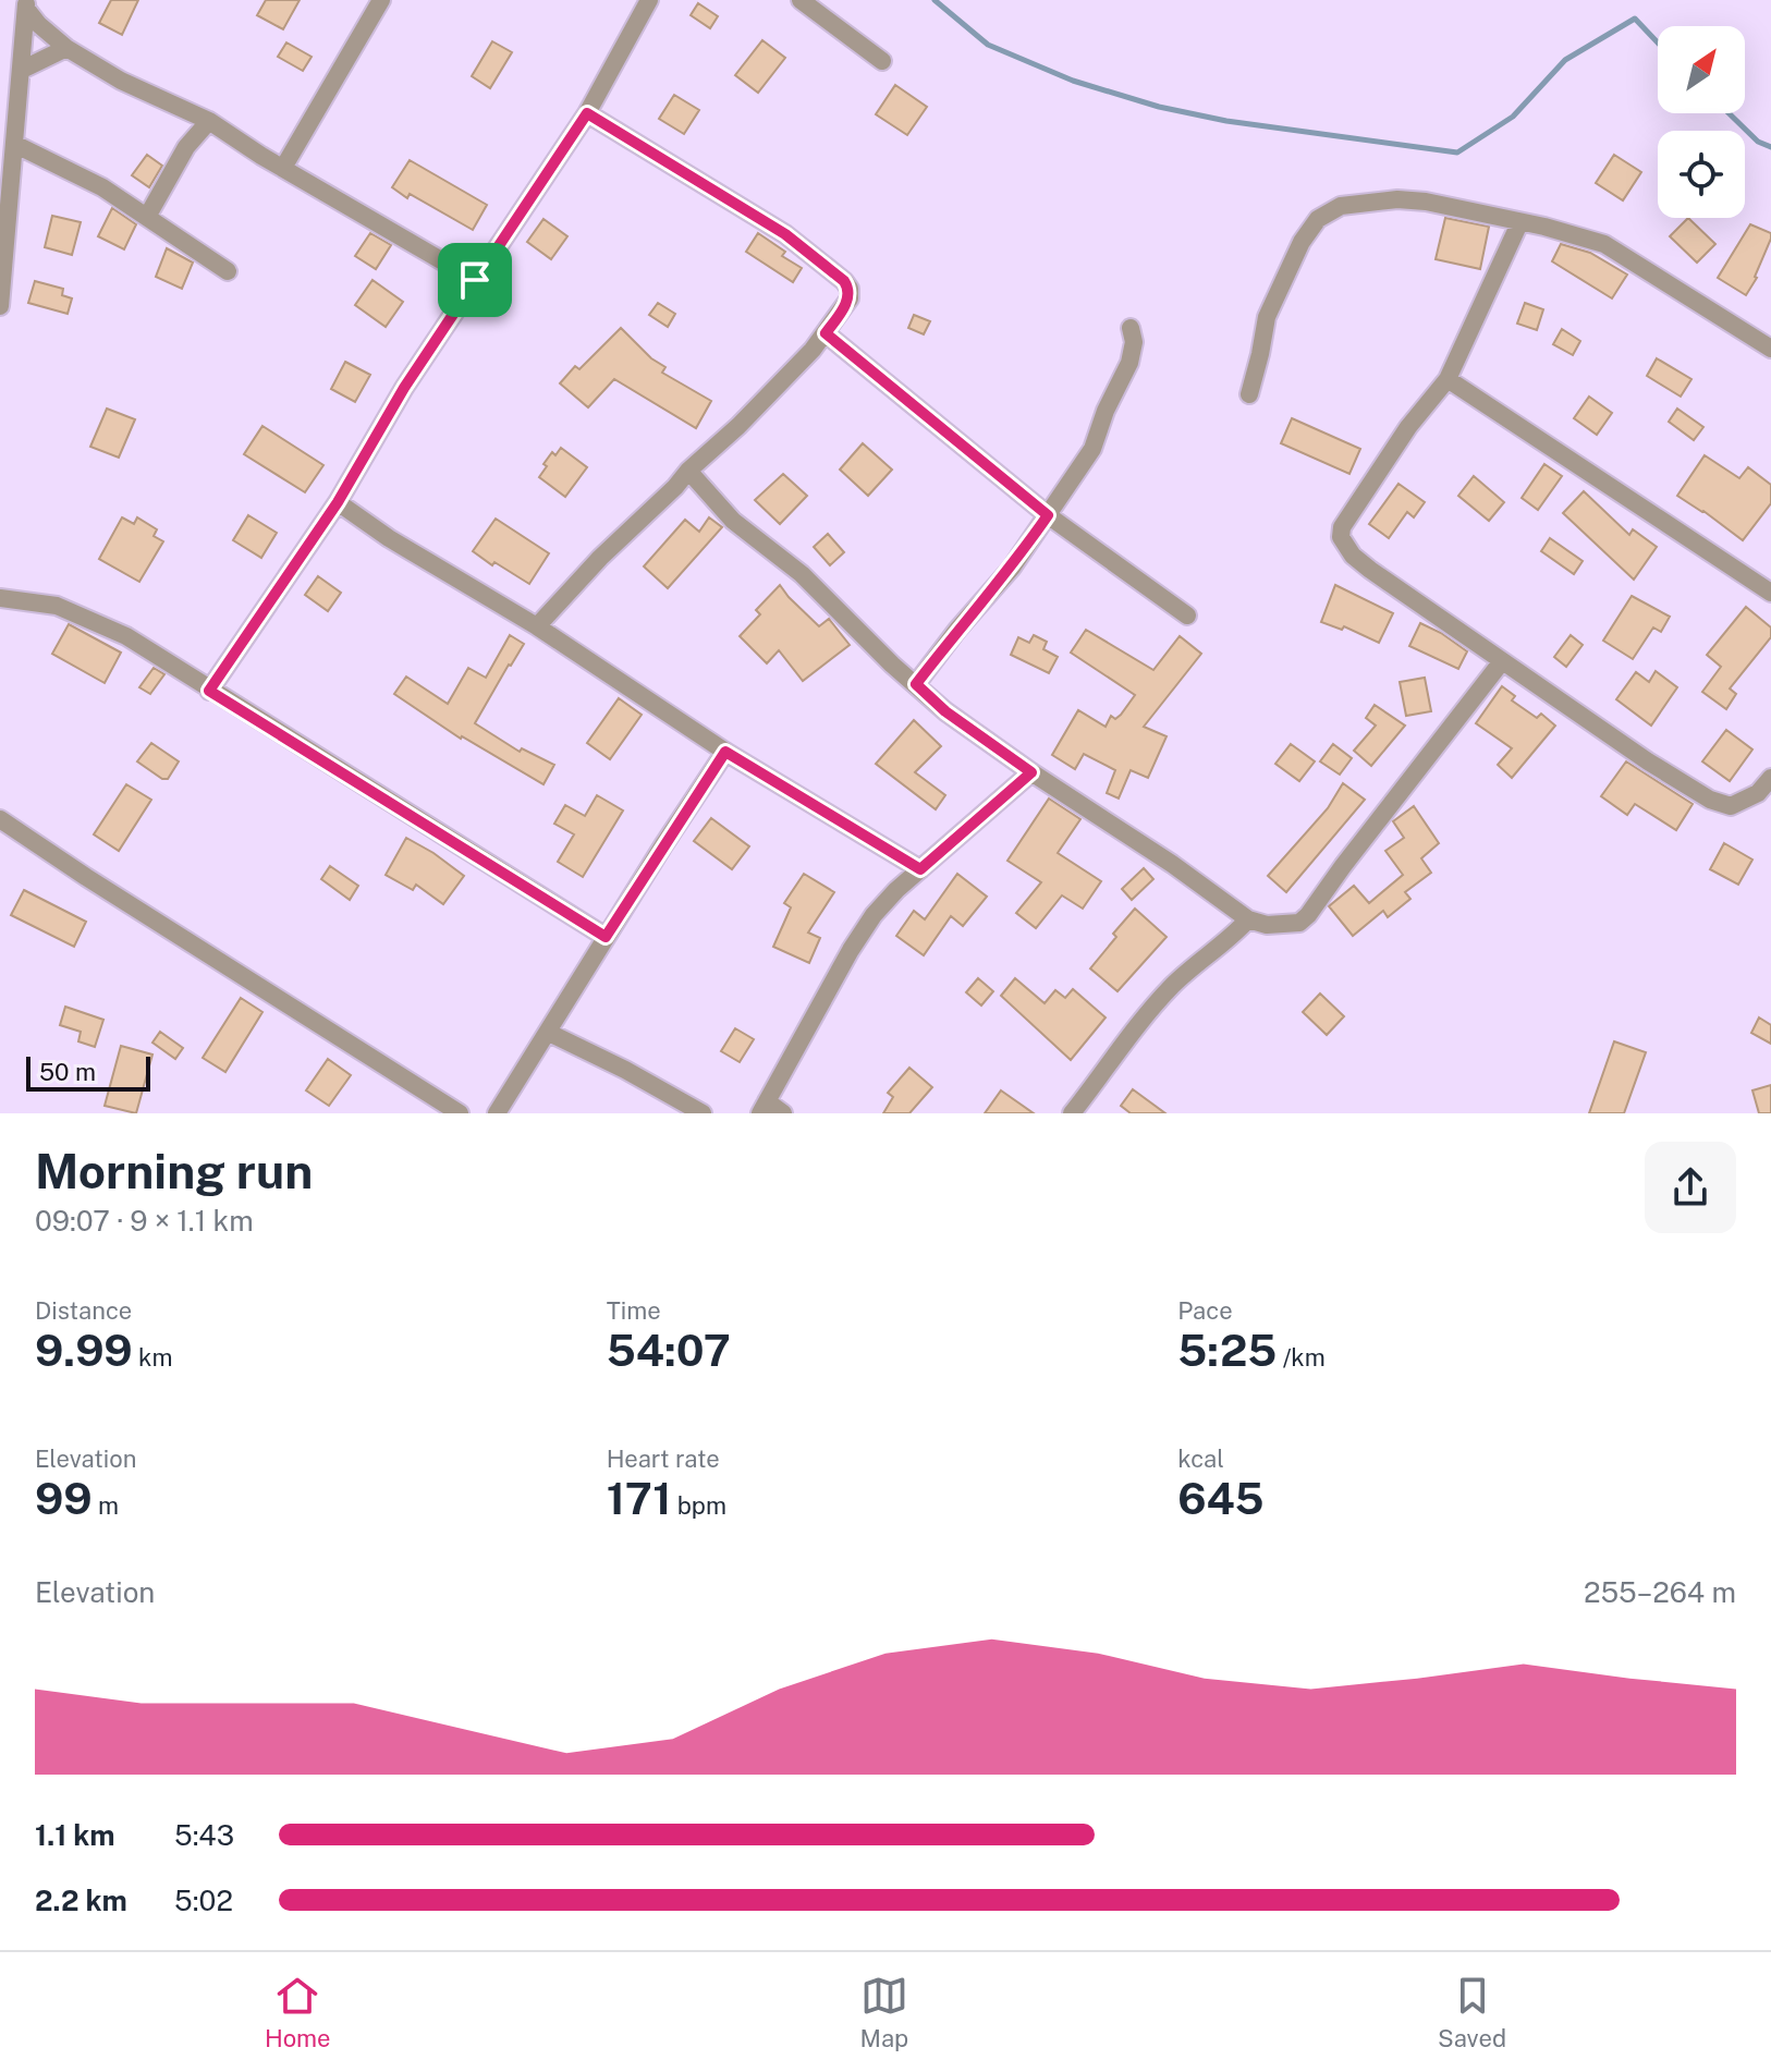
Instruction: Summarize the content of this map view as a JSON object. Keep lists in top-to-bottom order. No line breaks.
{"scale_bar":"50 m","north":"top right","page":{"scale":"50 m","heading":["Morning run","09:07 · 9 × 1.1 km"],"stats":[["Distance","9.99 km"],["Time","54:07"],["Pace","5:25 /km"],["Elevation","99 m"],["Heart rate","171 bpm"],["kcal","645"]],"chart":["Elevation","255–264 m"],"list":[{"name":"1.1 km","note":"5:43"},{"name":"2.2 km","note":"5:02"}],"tabs":["Home","Map","Saved"]}}
